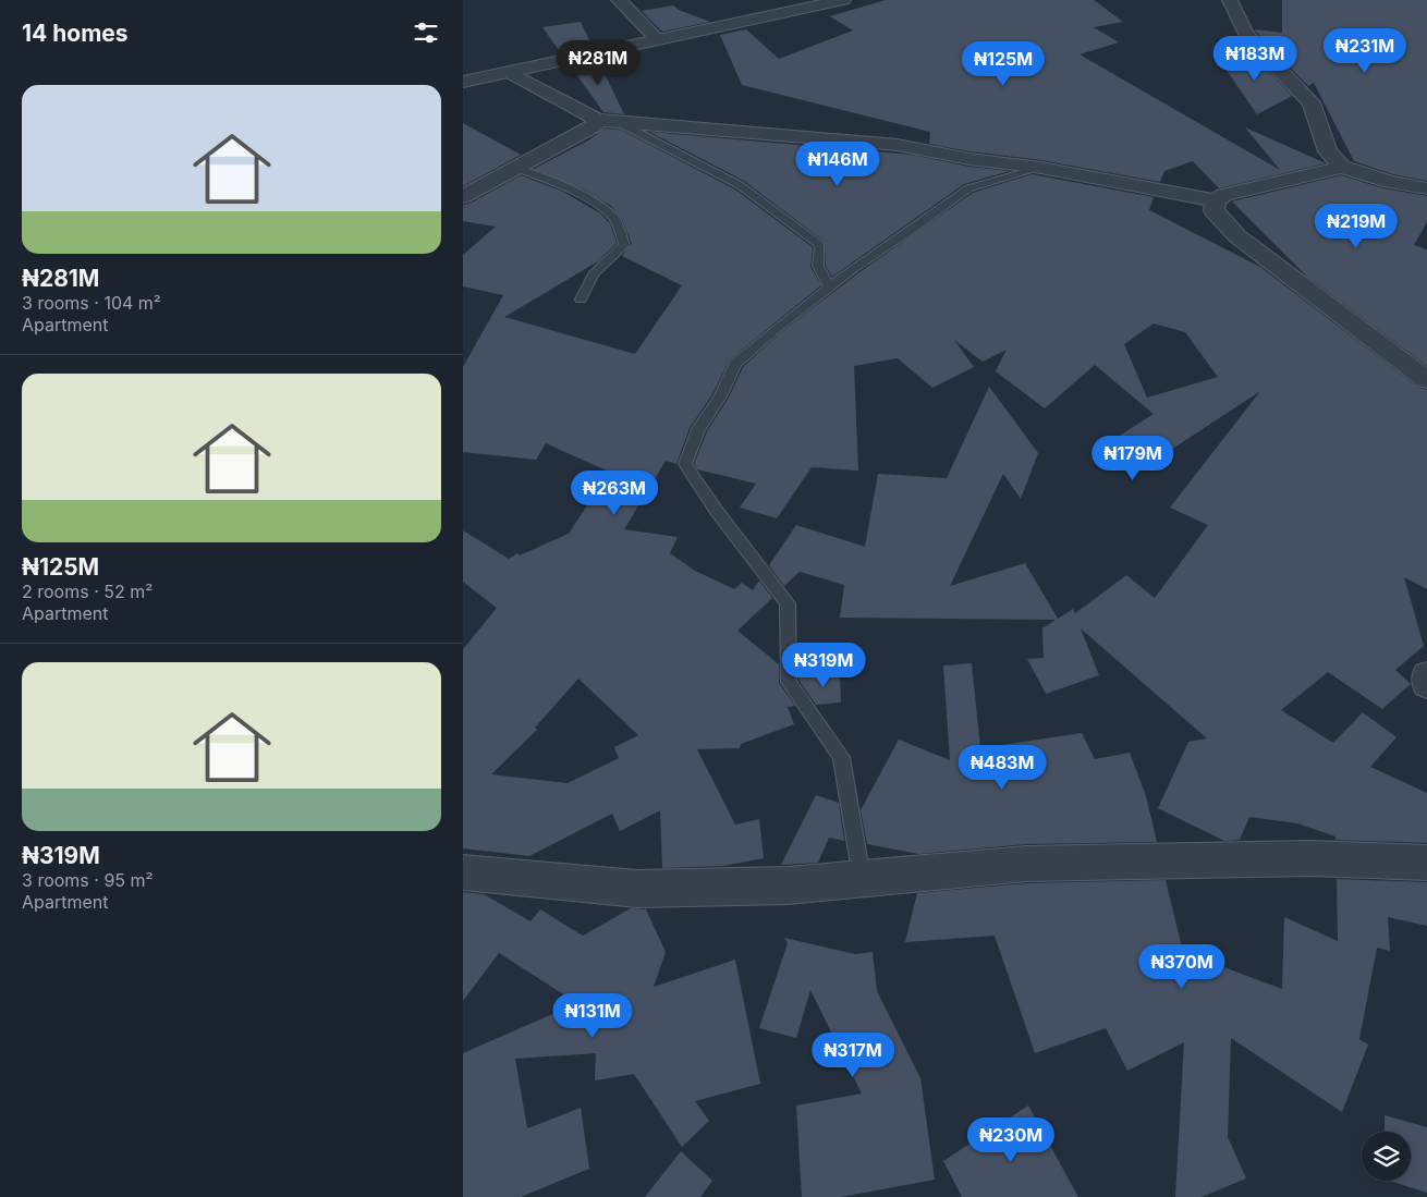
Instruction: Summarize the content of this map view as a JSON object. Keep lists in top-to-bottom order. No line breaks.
{"page":{"heading":"14 homes","price":["₦231M","₦183M","₦281M","₦125M","₦146M","₦219M","₦179M","₦263M","₦319M","₦483M","₦370M","₦131M","₦317M","₦230M"],"list":[{"name":"₦281M","note":"3 rooms · 104 m² · Apartment"},{"name":"₦125M","note":"2 rooms · 52 m² · Apartment"},{"name":"₦319M","note":"3 rooms · 95 m² · Apartment"}]}}
